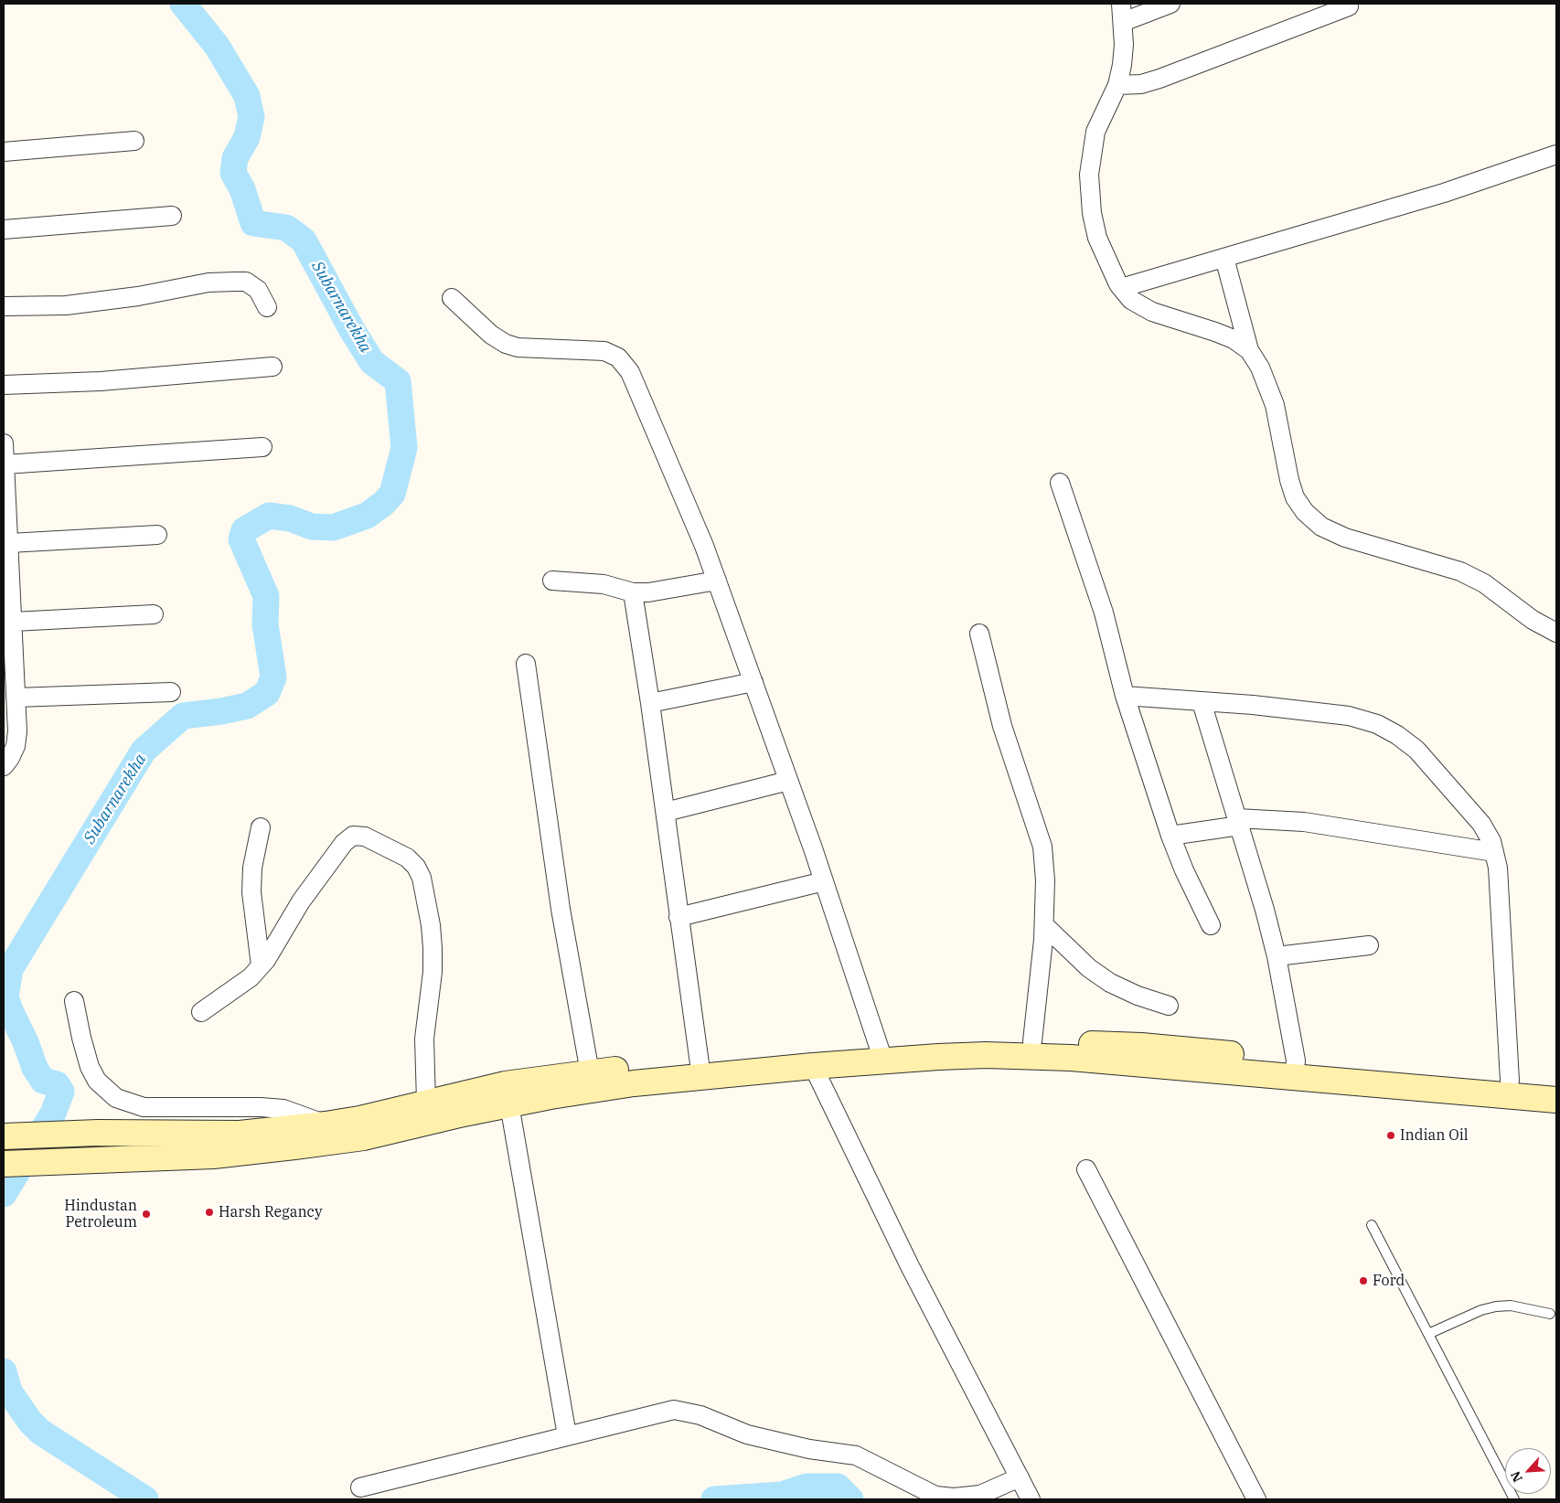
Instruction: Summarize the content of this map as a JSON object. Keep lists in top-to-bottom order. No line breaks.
{"water":["Subarnarekha"],"places":["Indian Oil","Harsh Regancy","Hindustan Petroleum","Ford"],"north":"bottom left"}
